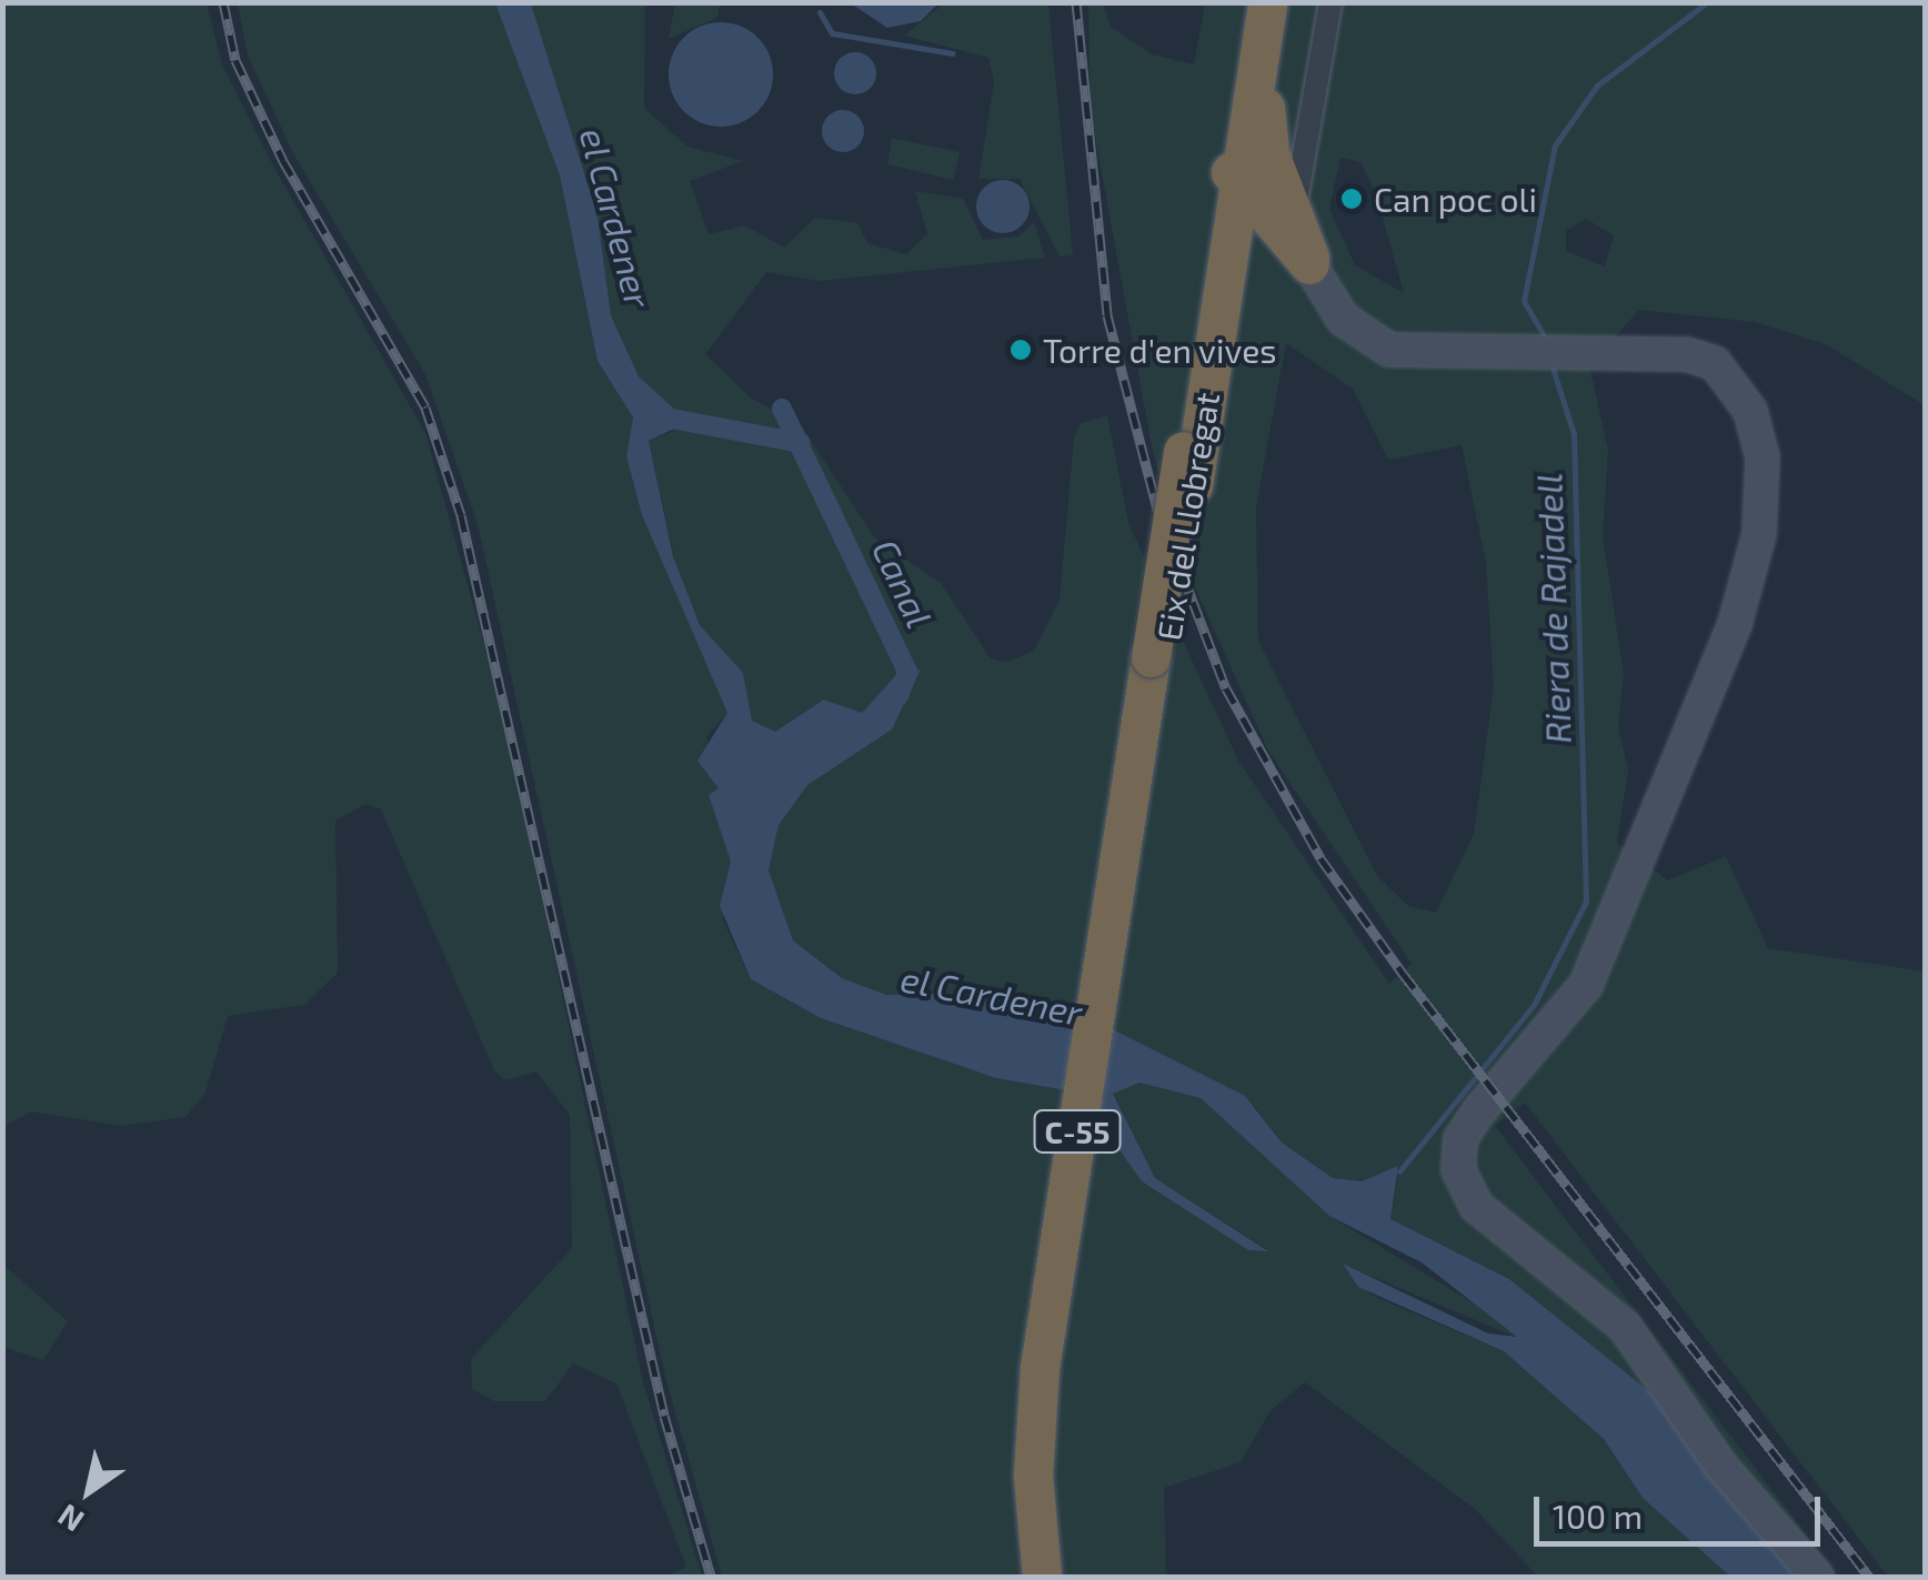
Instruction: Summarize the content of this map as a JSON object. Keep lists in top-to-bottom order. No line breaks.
{"streets":{"highway":["Eix del Llobregat","C-55"]},"crossings":[["Eix del Llobregat","C-55"]],"water":["el Cardener","Canal","Riera de Rajadell"],"places":["Can poc oli","Torre d'en vives"],"scale_bar":"100 m","north":"bottom left"}
